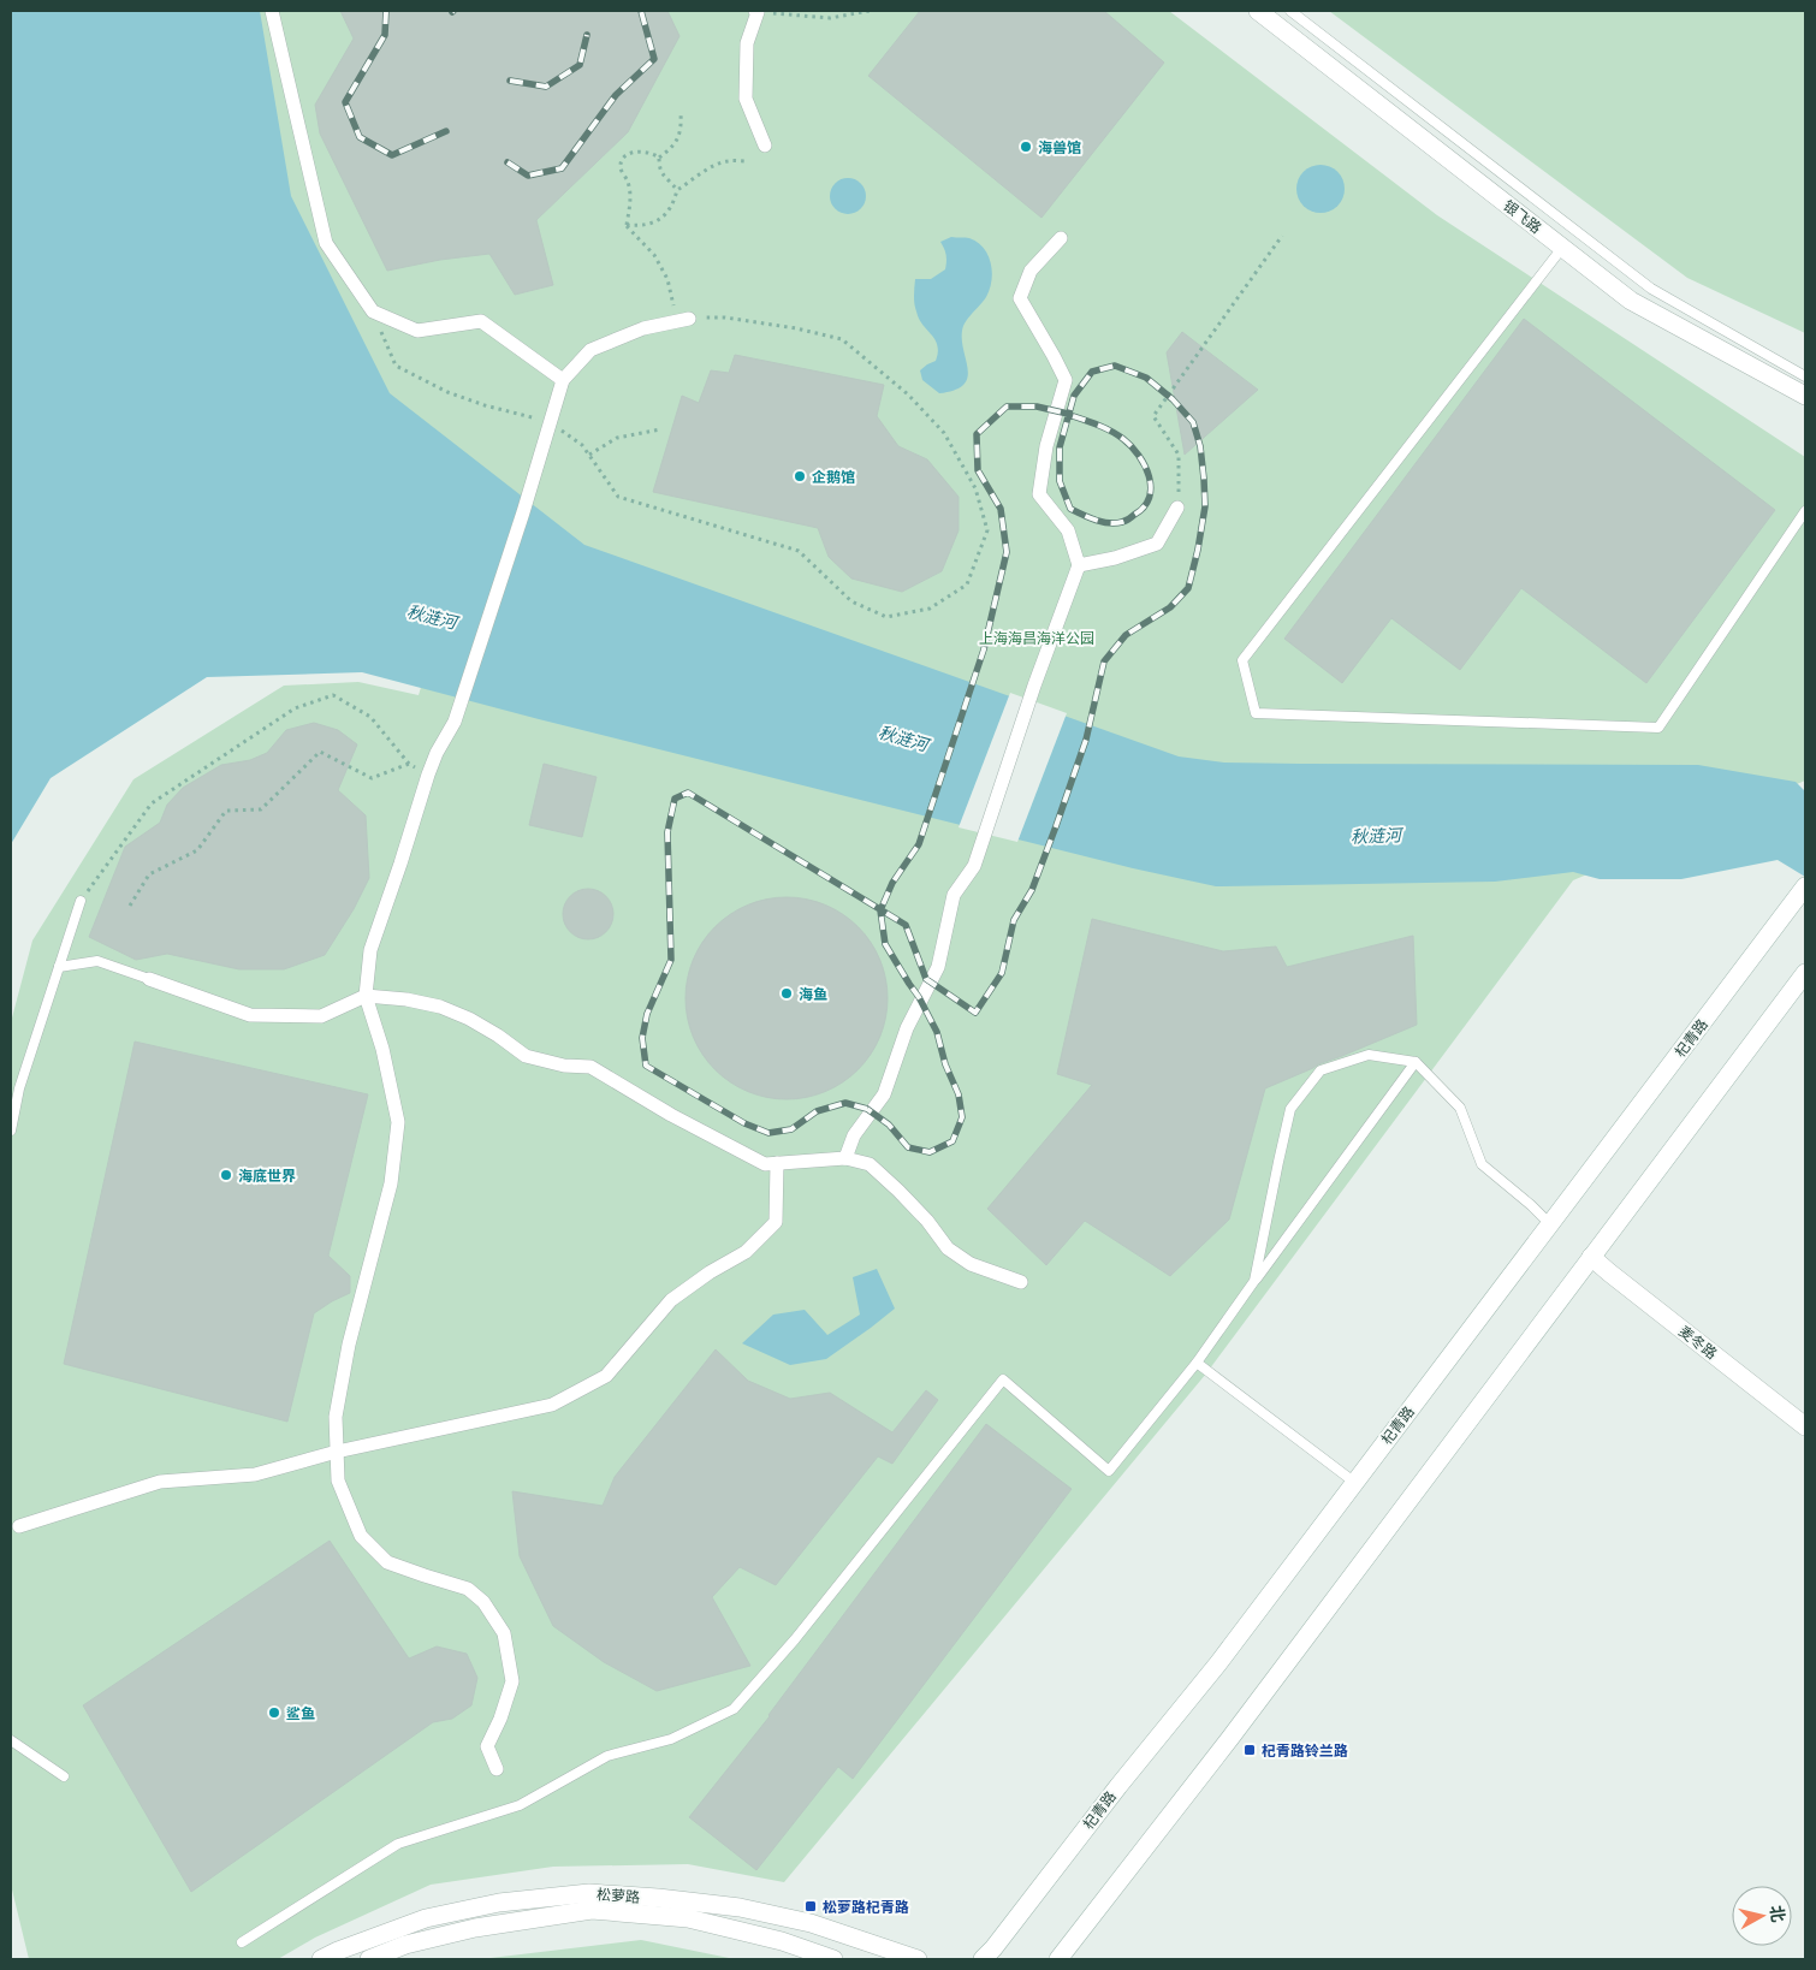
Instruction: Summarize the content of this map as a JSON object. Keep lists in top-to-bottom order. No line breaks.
{"streets":{"main road":["银飞路","杞青路","麦冬路","松萝路"]},"water":["秋涟河"],"parks":["上海海昌海洋公园"],"places":{"other":["海兽馆","企鹅馆","海鱼","海底世界","鲨鱼"],"transit":["杞青路铃兰路","松萝路杞青路"]},"north":"right"}
